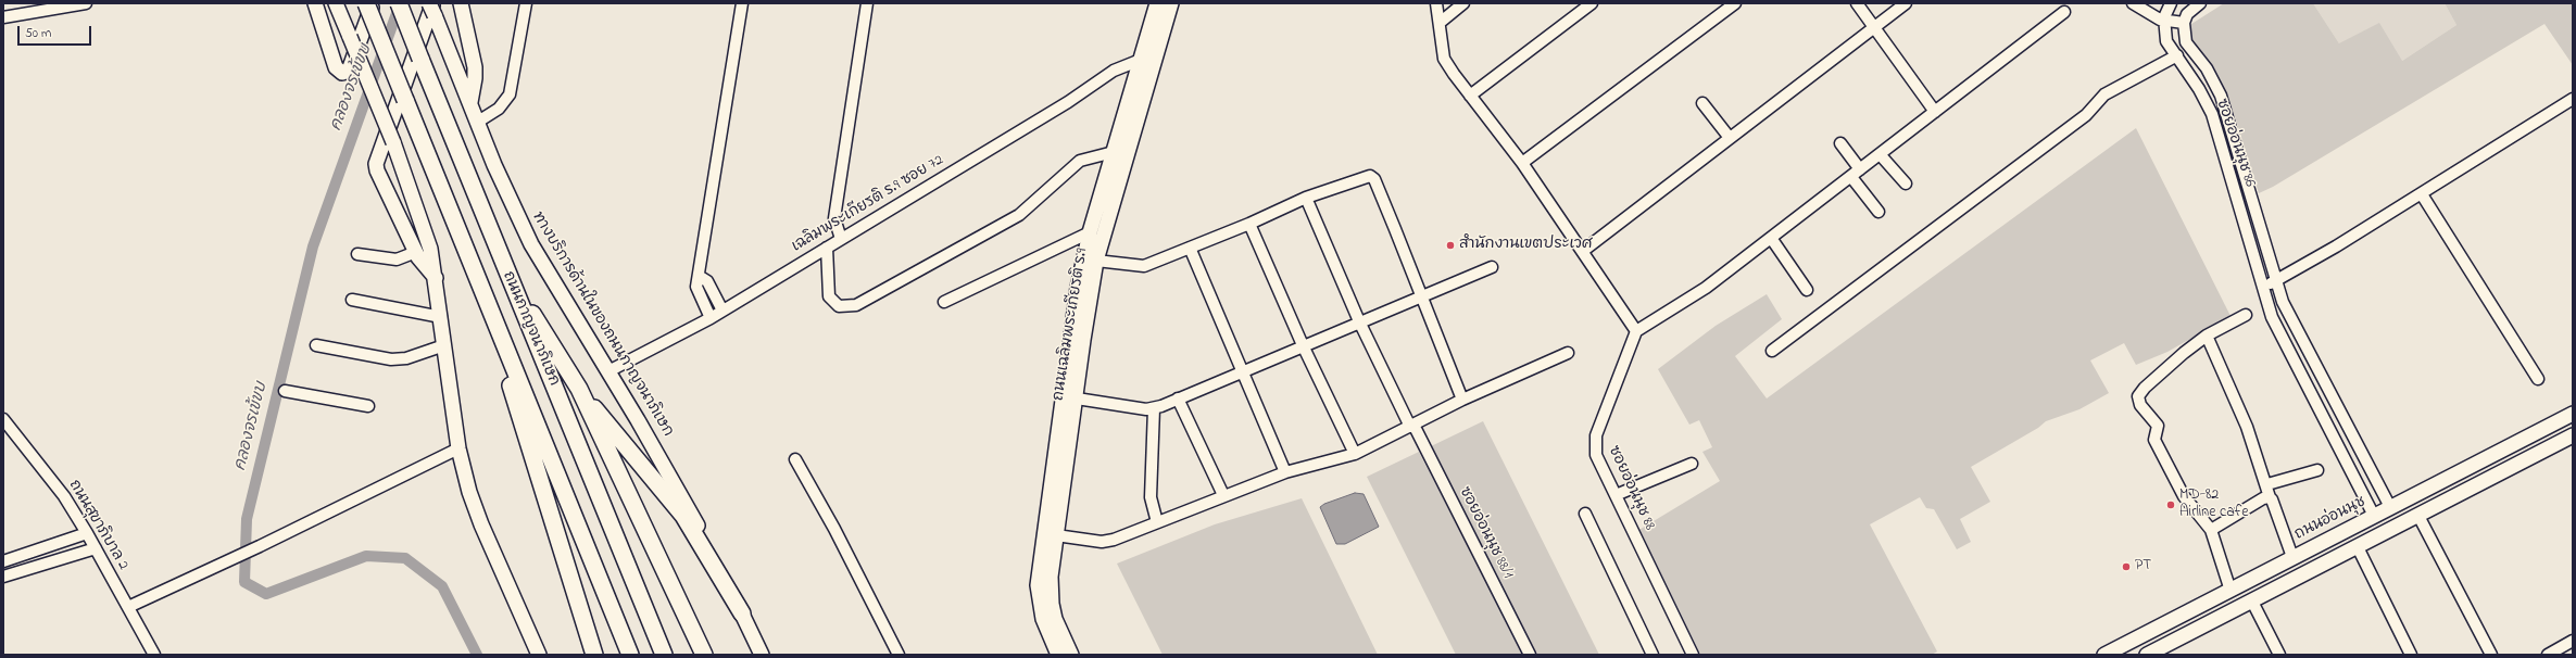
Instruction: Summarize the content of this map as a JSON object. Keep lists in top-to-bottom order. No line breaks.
{"streets":{"highway":["ถนนกาญจนาภิเษก"],"main road":["ทางบริการด้านในของถนนกาญจนาภิเษก","ถนนเฉลิมพระเกียรติ ร.9","ถนนอ่อนนุช"],"street":["ซอยอ่อนนุช 86","เฉลิมพระเกียรติ ร.9 ซอย 72","ซอยอ่อนนุช 88","ถนนสุขาภิบาล 2","ซอยอ่อนนุช 88/1"]},"crossings":[["ซอยอ่อนนุช 86","ถนนอ่อนนุช"],["เฉลิมพระเกียรติ ร.9 ซอย 72","ทางบริการด้านในของถนนกาญจนาภิเษก"],["เฉลิมพระเกียรติ ร.9 ซอย 72","ถนนเฉลิมพระเกียรติ ร.9"]],"water":["คลองจรเข้ขบ"],"places":["สำนักงานเขตประเวศ","MD-82 Airline cafe","PT"],"scale_bar":"50 m"}
